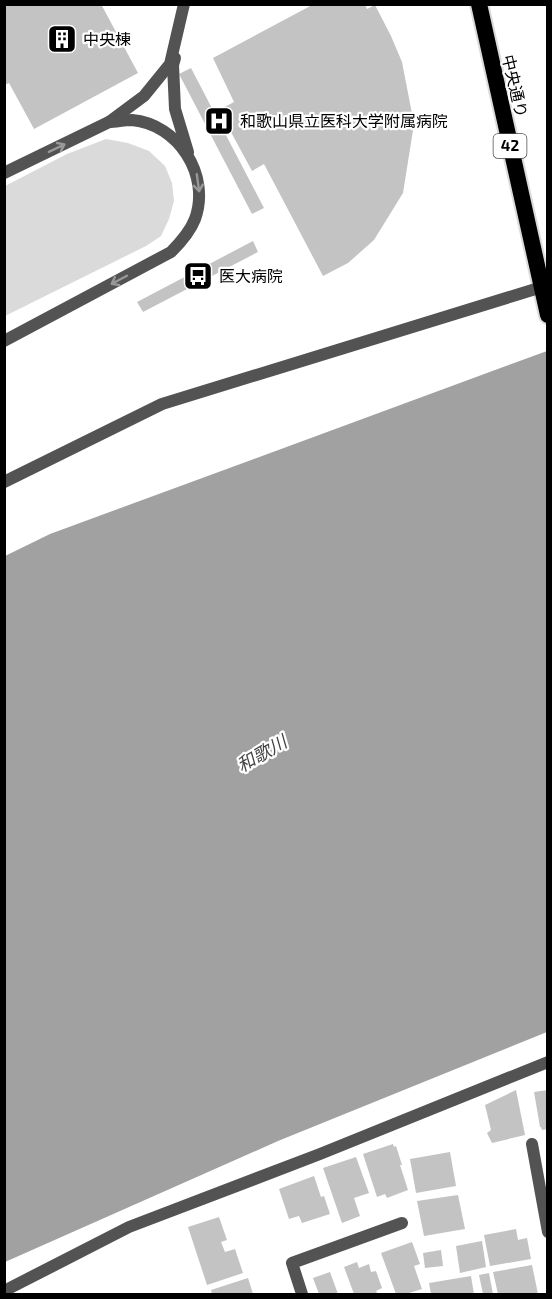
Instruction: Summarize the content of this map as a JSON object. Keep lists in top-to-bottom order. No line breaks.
{"streets":{"highway":["中央通り","42"]},"water":["和歌川"],"places":{"building":["中央棟"],"hospital":["和歌山県立医科大学附属病院"],"bus stop":["医大病院"]}}
